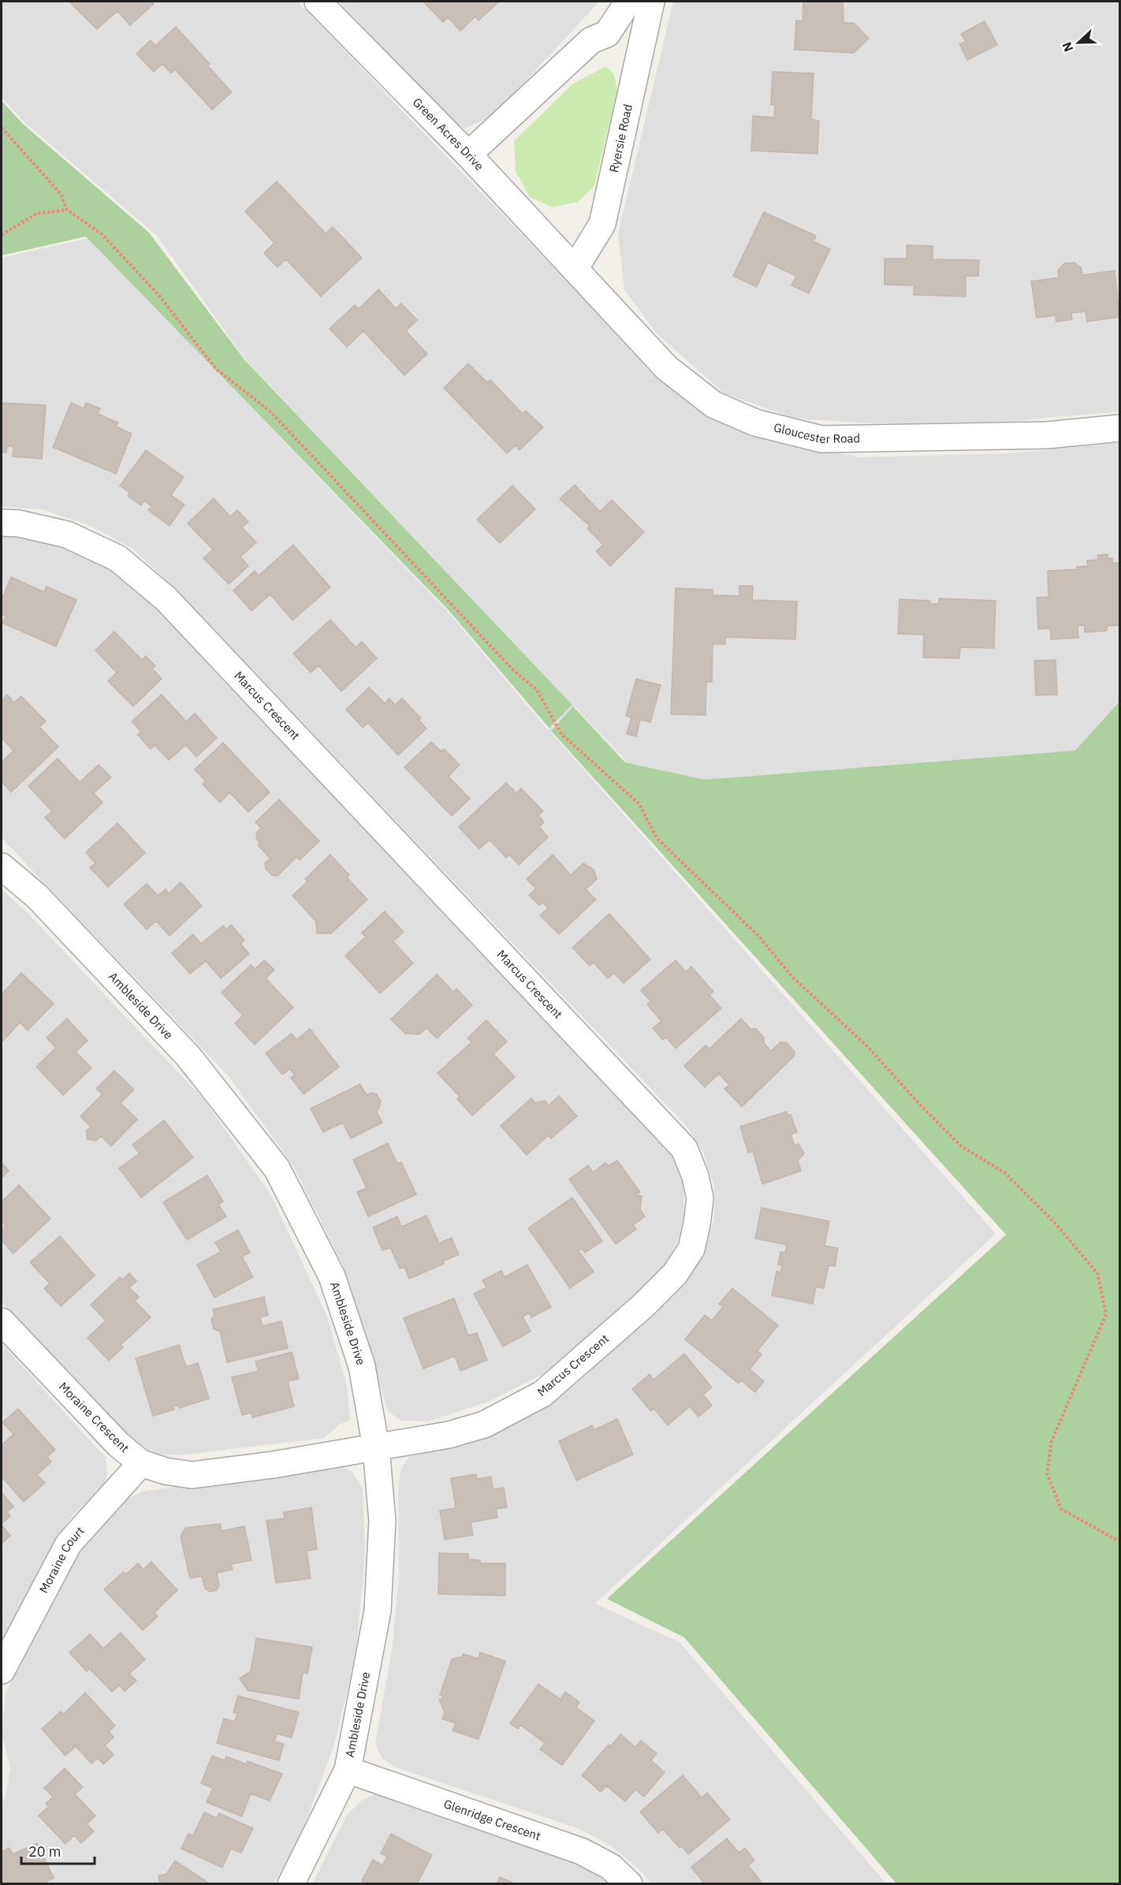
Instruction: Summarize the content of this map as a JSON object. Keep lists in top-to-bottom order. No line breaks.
{"streets":{"street":["Green Acres Drive","Ryersie Road","Gloucester Road","Marcus Crescent","Ambleside Drive","Moraine Crescent","Moraine Court","Glenridge Crescent"]},"crossings":[["Green Acres Drive","Ryersie Road"],["Green Acres Drive","Gloucester Road"],["Ryersie Road","Gloucester Road"],["Marcus Crescent","Ambleside Drive"],["Marcus Crescent","Moraine Crescent"],["Ambleside Drive","Moraine Crescent"],["Ambleside Drive","Glenridge Crescent"],["Moraine Crescent","Moraine Court"]],"scale_bar":"20 m","north":"left"}
